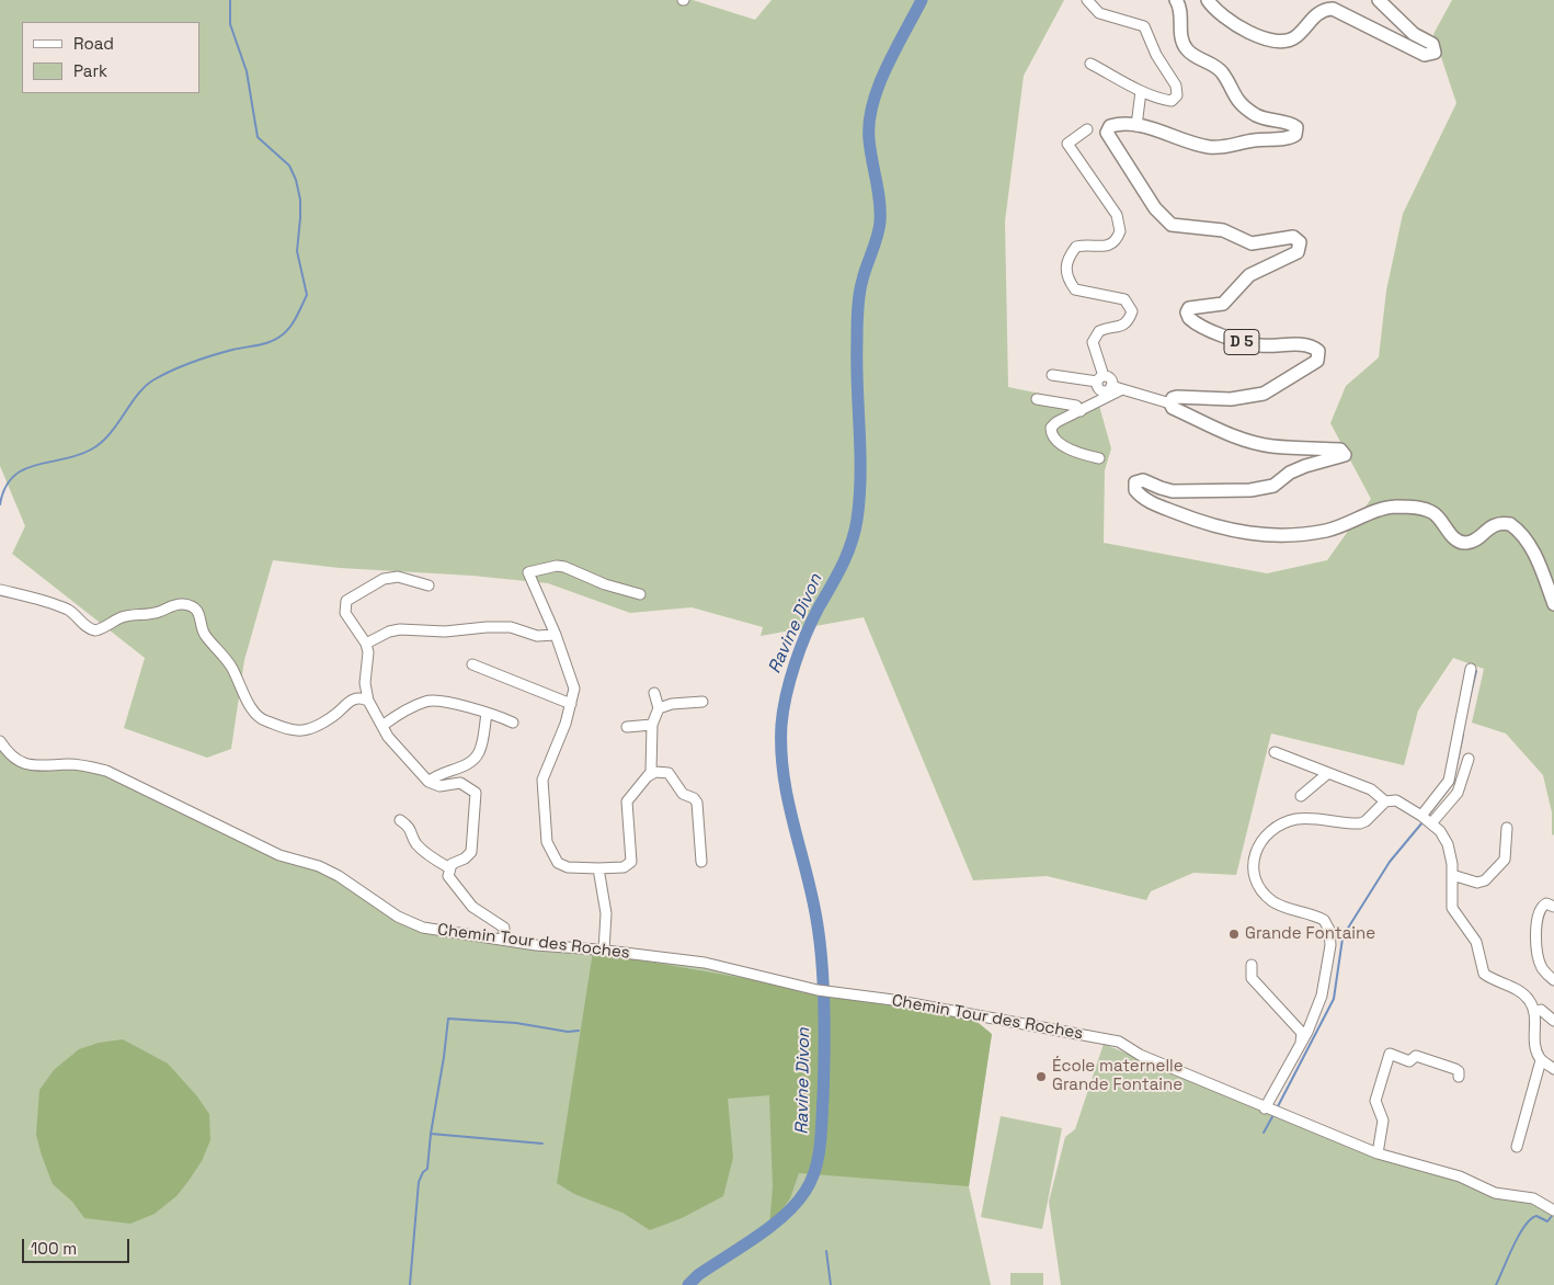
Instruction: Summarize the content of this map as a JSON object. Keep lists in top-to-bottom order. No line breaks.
{"streets":{"main road":["D 5"],"street":["Chemin Tour des Roches"]},"water":["Ravine Divon"],"places":["Grande Fontaine","École maternelle Grande Fontaine"],"legend":["Road","Park"],"scale_bar":"100 m"}
